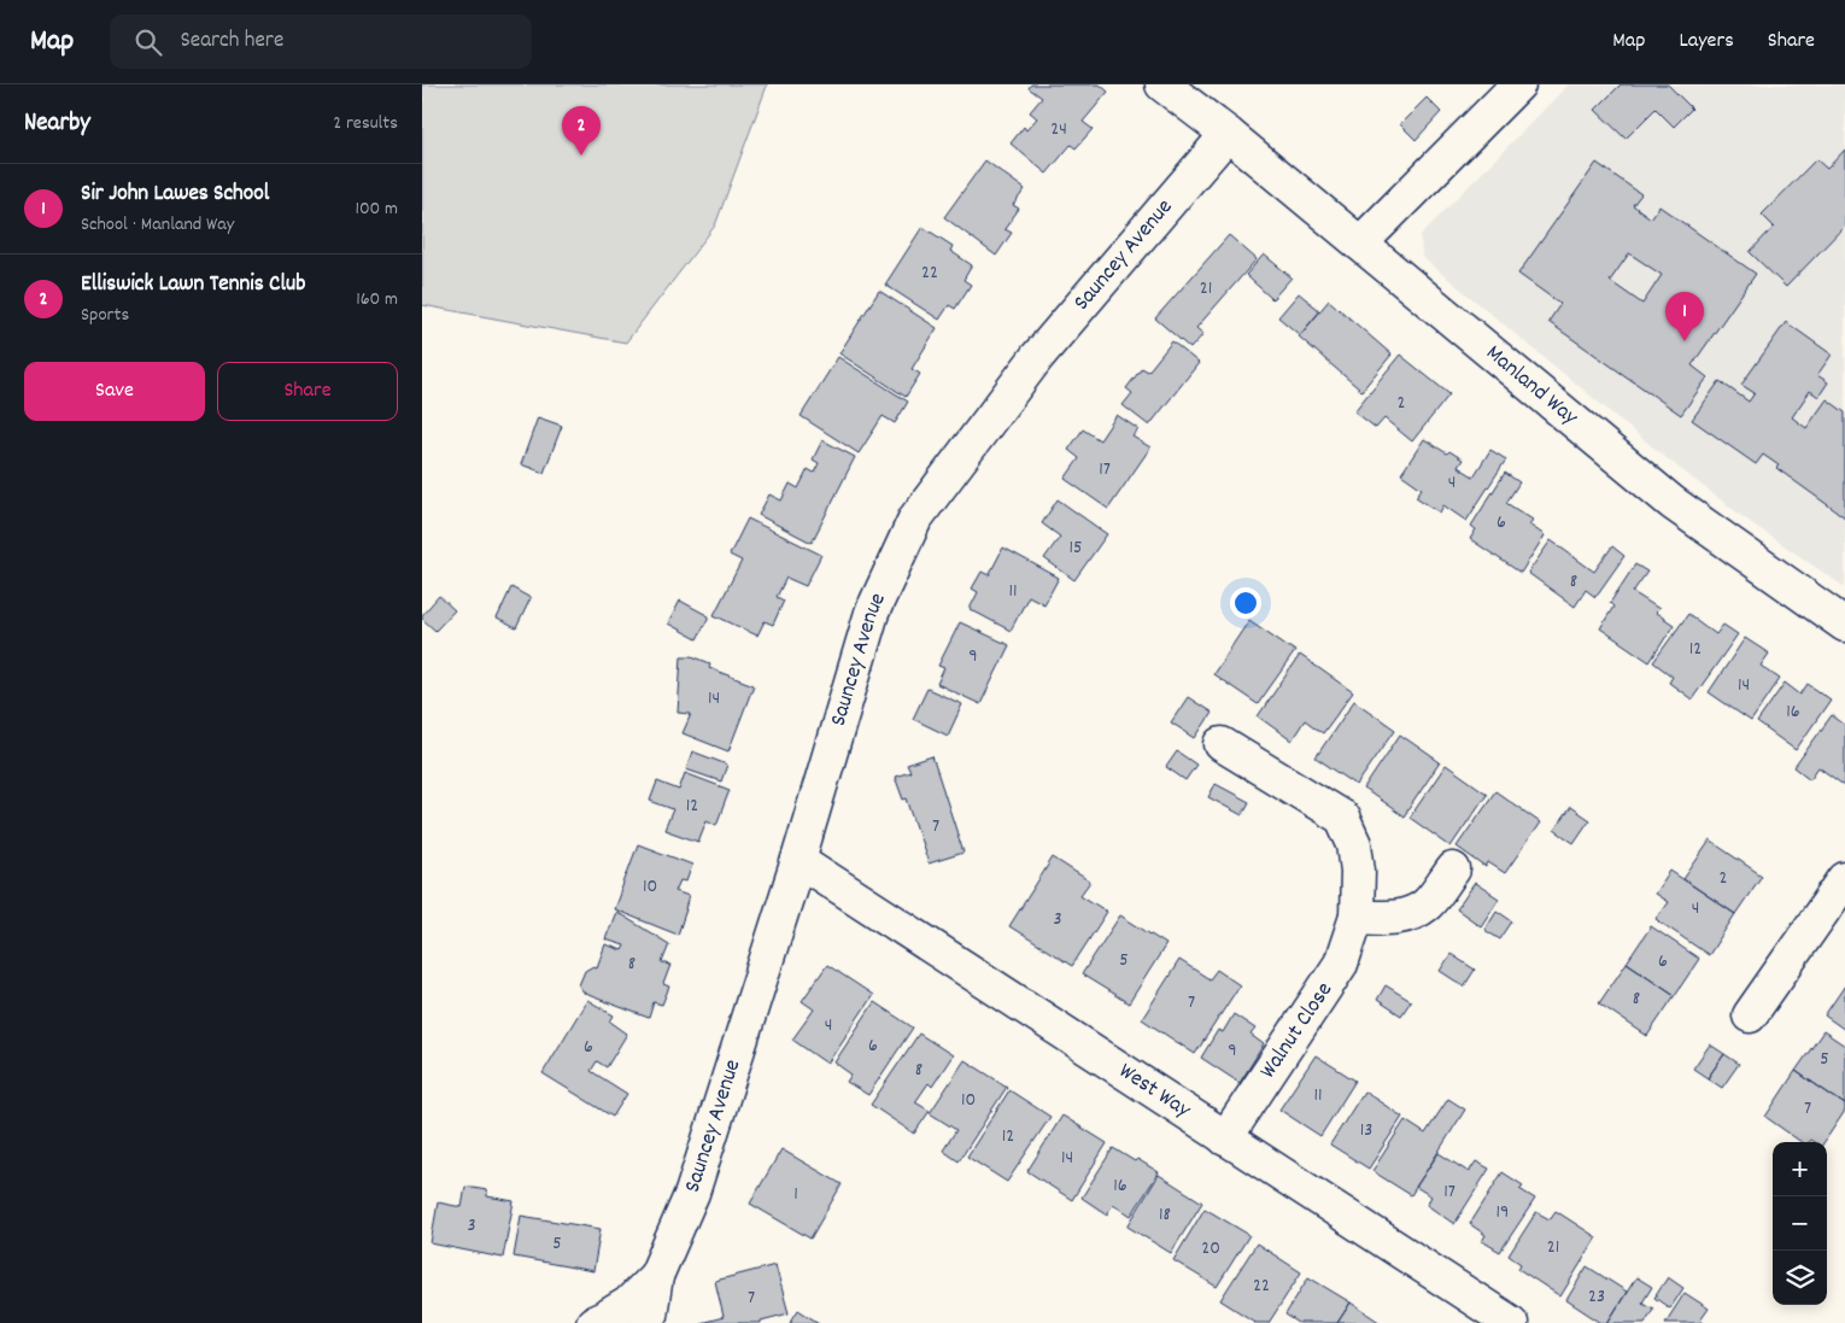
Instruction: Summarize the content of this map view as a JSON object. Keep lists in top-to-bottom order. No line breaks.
{"streets":{"street":["Sauncey Avenue","Manland Way","Walnut Close","West Way"]},"crossings":[["Sauncey Avenue","Manland Way"],["Sauncey Avenue","West Way"],["Walnut Close","West Way"]],"house_numbers":["24","22","21","2","17","4","6","15","8","11","12","9","14","14","16","12","7","2","10","4","3","5","6","8","8","7","4","6","6","9","5","8","11","10","7","13","12","14","16","17","1","19","18","3","5","21","20","22","23","7"],"page":{"header":"Map","search":"Search here","nav":["Map","Layers","Share"],"heading":["Nearby","2 results"],"pins":["2","1"],"list":[{"mark":"1","name":"Sir John Lawes School","note":"School · Manland Way","value":"100 m"},{"mark":"2","name":"Elliswick Lawn Tennis Club","note":"Sports","value":"160 m"}],"buttons":["Save","Share"],"map_buttons":["+","−"]}}
